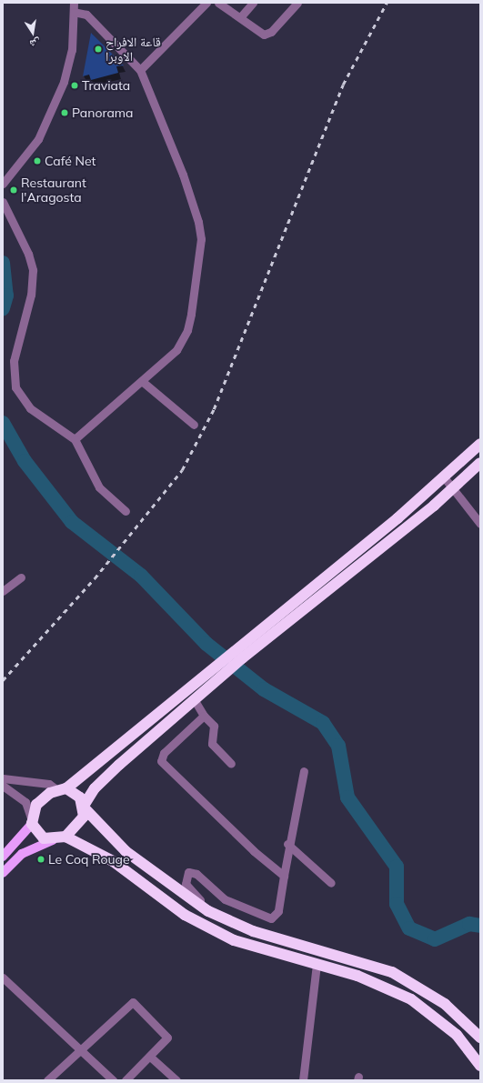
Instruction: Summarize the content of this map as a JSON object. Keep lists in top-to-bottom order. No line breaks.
{"places":["قاعة الافراح الاوبرا","Traviata","Panorama","Café Net","Restaurant l'Aragosta","Le Coq Rouge"],"north":"bottom"}
